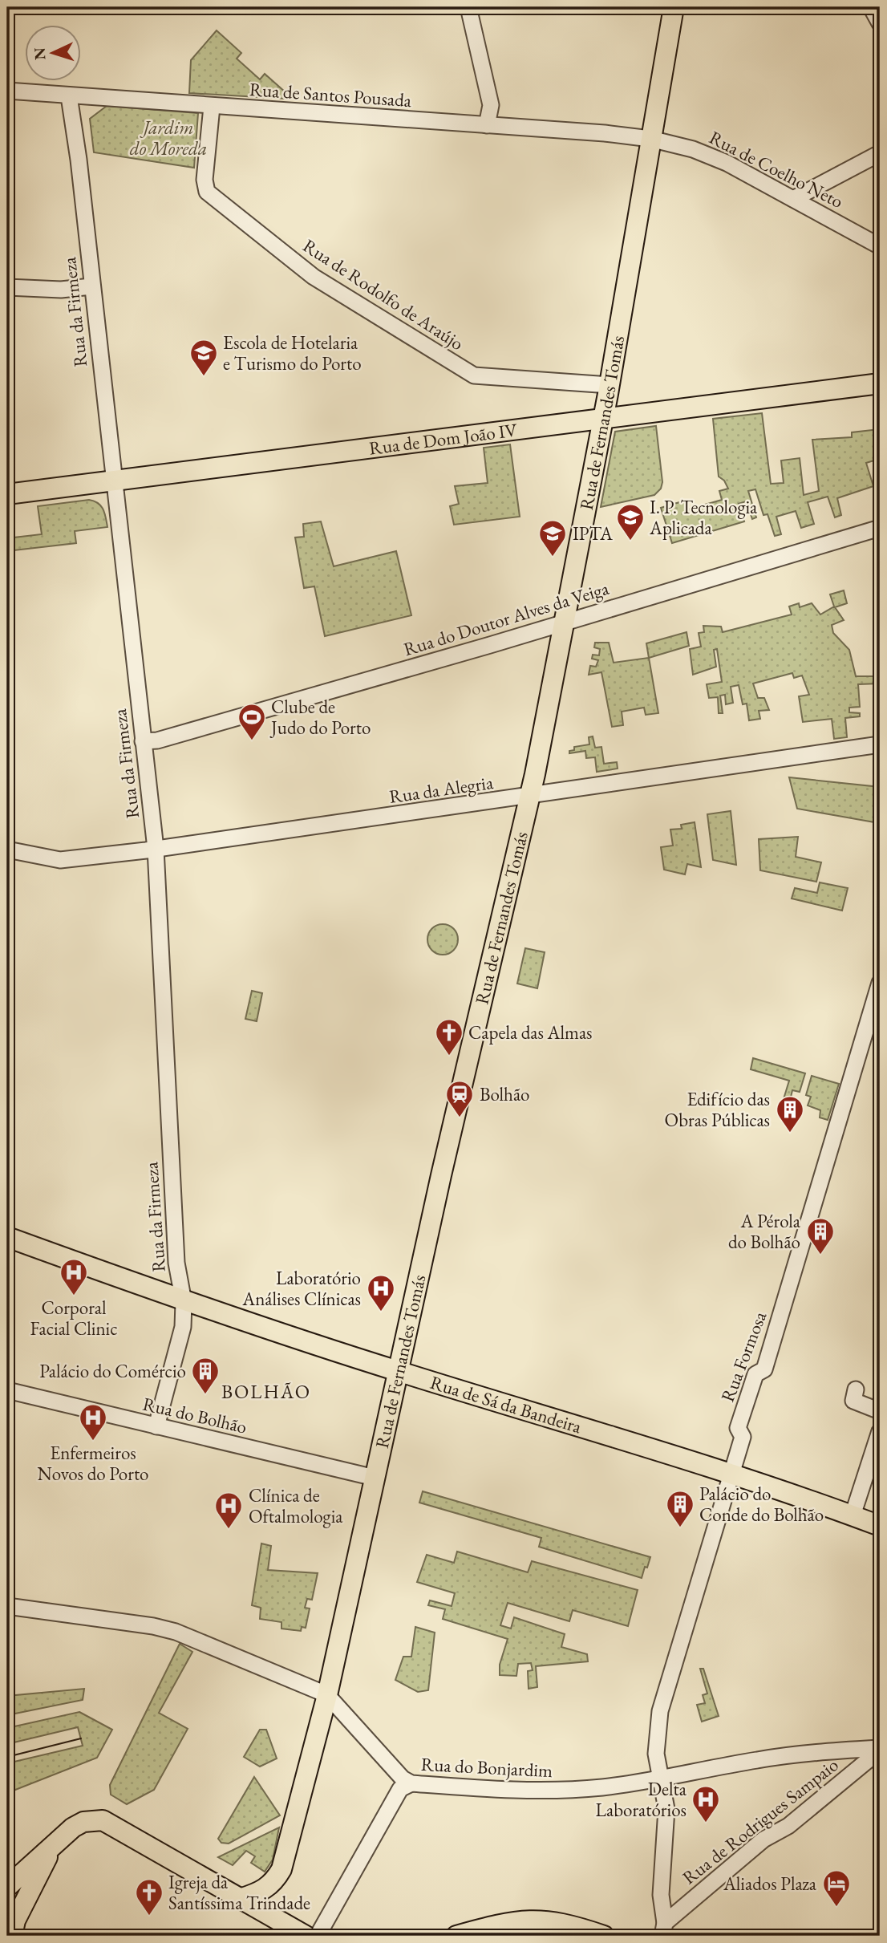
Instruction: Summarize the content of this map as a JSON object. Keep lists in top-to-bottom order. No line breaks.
{"streets":{"main road":["Rua de Fernandes Tomás","Rua de Dom João IV","Rua de Sá da Bandeira"],"street":["Rua de Santos Pousada","Rua de Coelho Neto","Rua de Rodolfo de Araújo","Rua da Firmeza","Rua do Doutor Alves da Veiga","Rua da Alegria","Rua Formosa","Rua do Bolhão","Rua do Bonjardim","Rua de Rodrigues Sampaio"]},"crossings":[["Rua de Santos Pousada","Rua de Coelho Neto"],["Rua de Santos Pousada","Rua de Rodolfo de Araújo"],["Rua de Santos Pousada","Rua da Firmeza"],["Rua de Santos Pousada","Rua de Fernandes Tomás"],["Rua de Coelho Neto","Rua de Fernandes Tomás"],["Rua de Rodolfo de Araújo","Rua de Fernandes Tomás"],["Rua da Firmeza","Rua de Dom João IV"],["Rua da Firmeza","Rua do Doutor Alves da Veiga"],["Rua da Firmeza","Rua da Alegria"],["Rua da Firmeza","Rua de Sá da Bandeira"],["Rua da Firmeza","Rua do Bolhão"],["Rua de Fernandes Tomás","Rua de Dom João IV"],["Rua de Fernandes Tomás","Rua do Doutor Alves da Veiga"],["Rua de Fernandes Tomás","Rua da Alegria"],["Rua de Fernandes Tomás","Rua de Sá da Bandeira"],["Rua de Fernandes Tomás","Rua do Bolhão"],["Rua de Fernandes Tomás","Rua do Bonjardim"],["Rua Formosa","Rua de Sá da Bandeira"],["Rua Formosa","Rua do Bonjardim"],["Rua Formosa","Rua de Rodrigues Sampaio"],["Rua do Bonjardim","Rua de Rodrigues Sampaio"]],"districts":["BOLHÃO"],"parks":["Jardim do Moreda"],"places":{"school or university":["Escola de Hotelaria e Turismo do Porto","I. P. Tecnologia Aplicada","IPTA"],"sports":["Clube de Judo do Porto"],"church":["Capela das Almas","Igreja da Santíssima Trindade"],"station":["Bolhão"],"building":["Edifício das Obras Públicas","A Pérola do Bolhão","Palácio do Comércio","Palácio do Conde do Bolhão"],"hospital":["Corporal Facial Clinic","Laboratório Análises Clínicas","Enfermeiros Novos do Porto","Clínica de Oftalmologia","Delta Laboratórios"],"hotel":["Aliados Plaza"]},"north":"left"}
